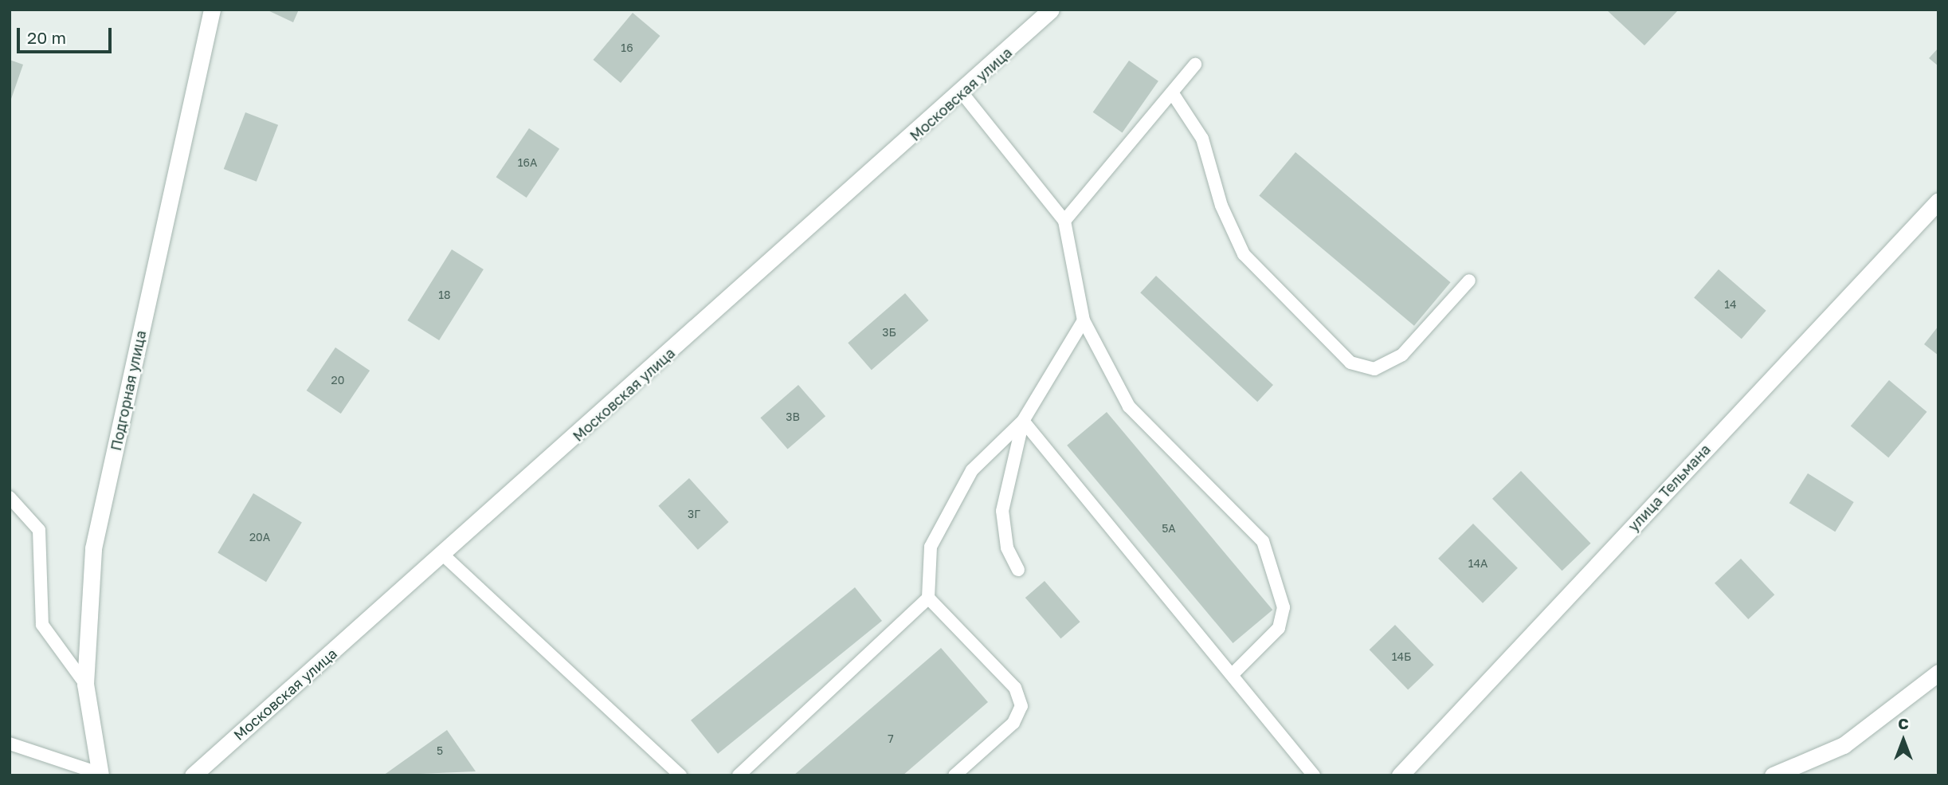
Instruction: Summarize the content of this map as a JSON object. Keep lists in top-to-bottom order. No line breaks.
{"streets":{"street":["Московская улица","Подгорная улица","улица Тельмана"]},"house_numbers":["16","16А","18","14","3Б","20","3В","3Г","5А","20А","14А","14Б","7","5"],"scale_bar":"20 m","north":"top"}
